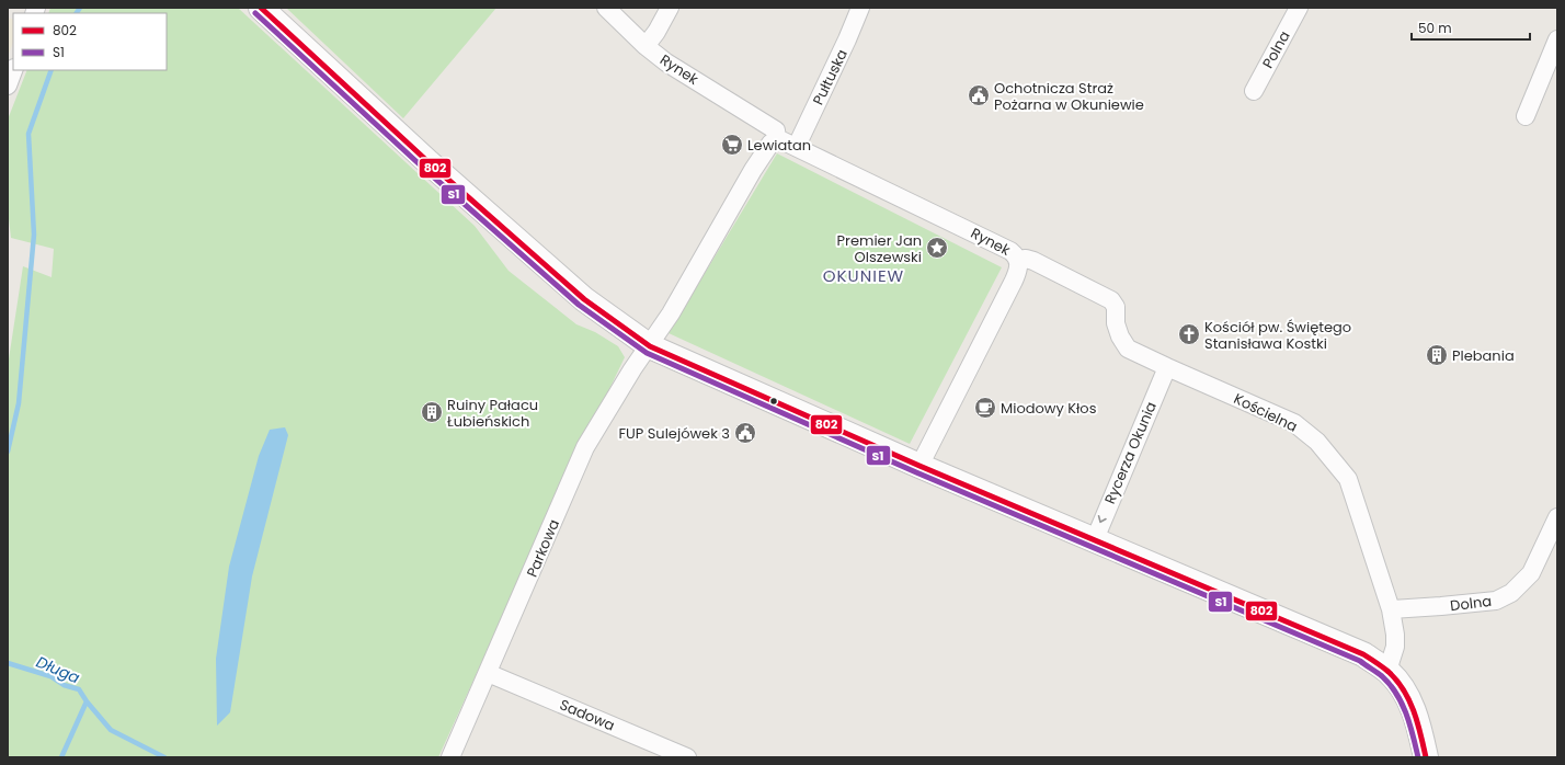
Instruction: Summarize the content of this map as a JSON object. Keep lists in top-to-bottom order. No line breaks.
{"streets":{"street":["Polna","Rynek","Pułtuska","Kościelna","Rycerza Okunia","Parkowa","Dolna","Sadowa"]},"crossings":[["Rynek","Pułtuska"],["Rynek","Kościelna"],["Kościelna","Rycerza Okunia"],["Kościelna","Dolna"],["Parkowa","Sadowa"]],"one_way":["Rycerza Okunia"],"districts":["OKUNIEW"],"water":["Długa"],"places":{"public building":["Ochotnicza Straż Pożarna w Okuniewie","FUP Sulejówek 3"],"supermarket":["Lewiatan"],"place":["Premier Jan Olszewski"],"church":["Kościół pw. Świętego Stanisława Kostki"],"building":["Plebania","Ruiny Pałacu Łubieńskich"],"cafe":["Miodowy Kłos"]},"lines":["transit line 802","transit line S1"],"legend":["802","S1"],"scale_bar":"50 m"}
